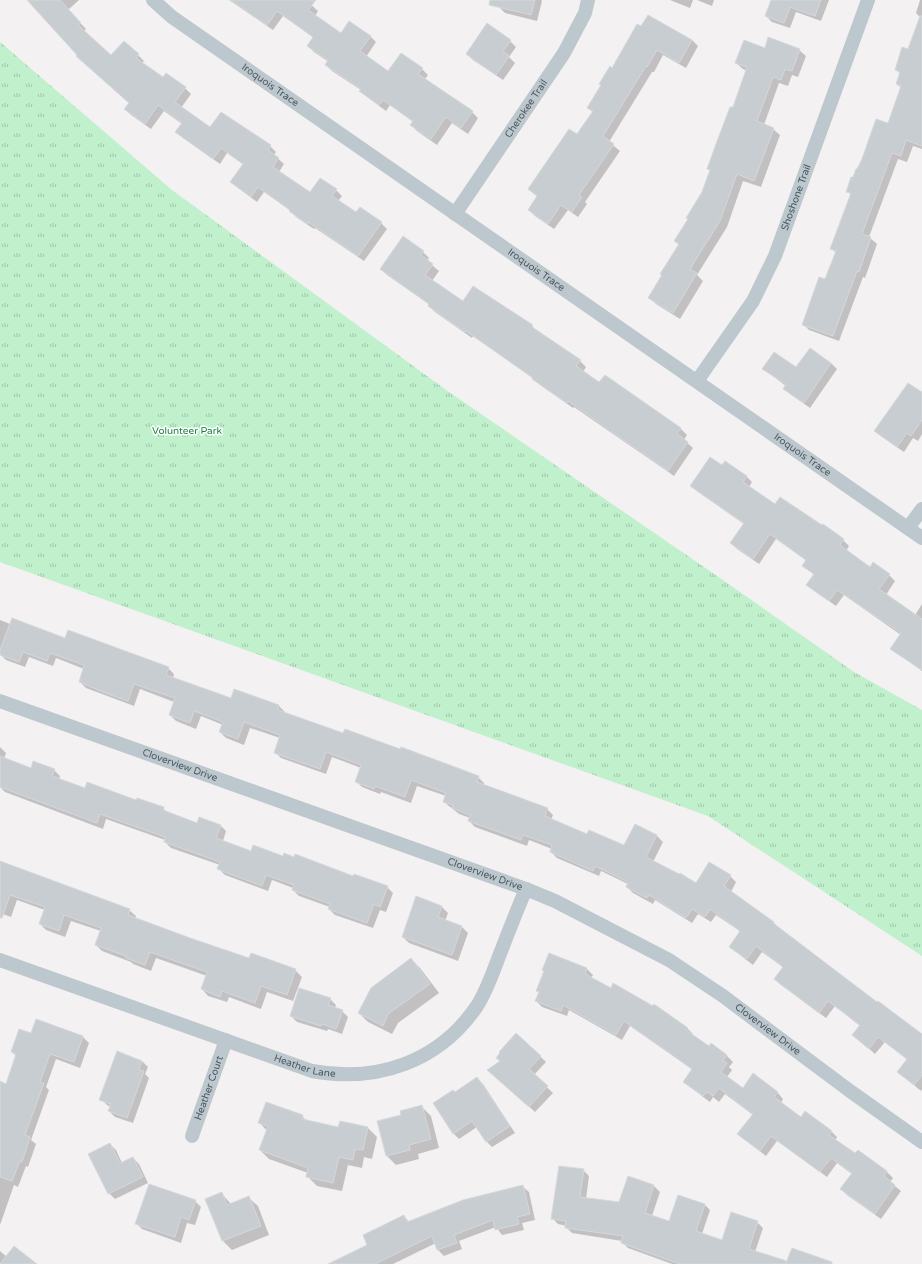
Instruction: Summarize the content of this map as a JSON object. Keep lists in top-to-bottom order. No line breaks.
{"streets":{"street":["Iroquois Trace","Cherokee Trail","Shoshone Trail","Cloverview Drive","Heather Lane","Heather Court"]},"crossings":[["Iroquois Trace","Cherokee Trail"],["Iroquois Trace","Shoshone Trail"],["Cloverview Drive","Heather Lane"],["Heather Lane","Heather Court"]],"parks":["Volunteer Park"]}
